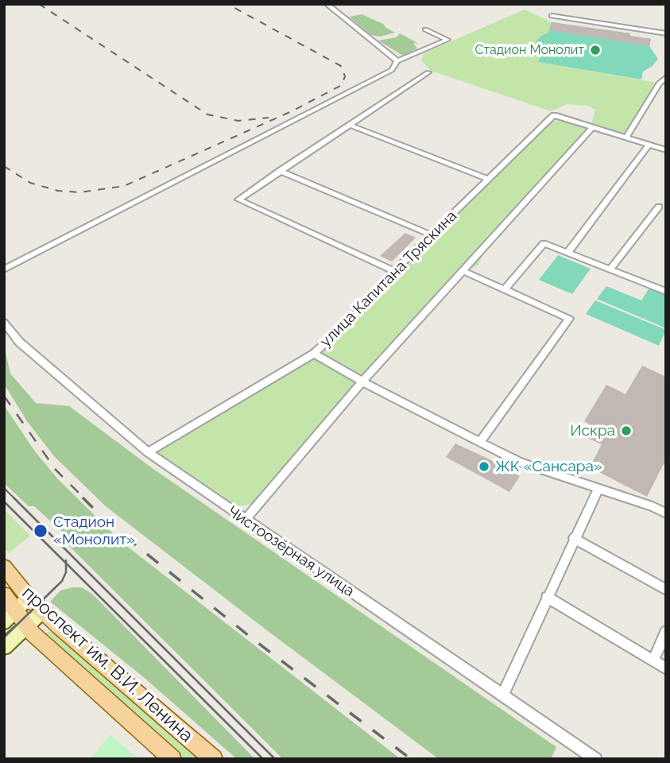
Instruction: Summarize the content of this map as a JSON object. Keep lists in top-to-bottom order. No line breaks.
{"streets":{"main road":["проспект им. В.И. Ленина"],"street":["улица Капитана Тряскина","Чистоозёрная улица"]},"crossings":[["улица Капитана Тряскина","Чистоозёрная улица"]],"places":["Стадион Монолит","Искра","ЖК «Сансара»","Стадион «Монолит»"]}
